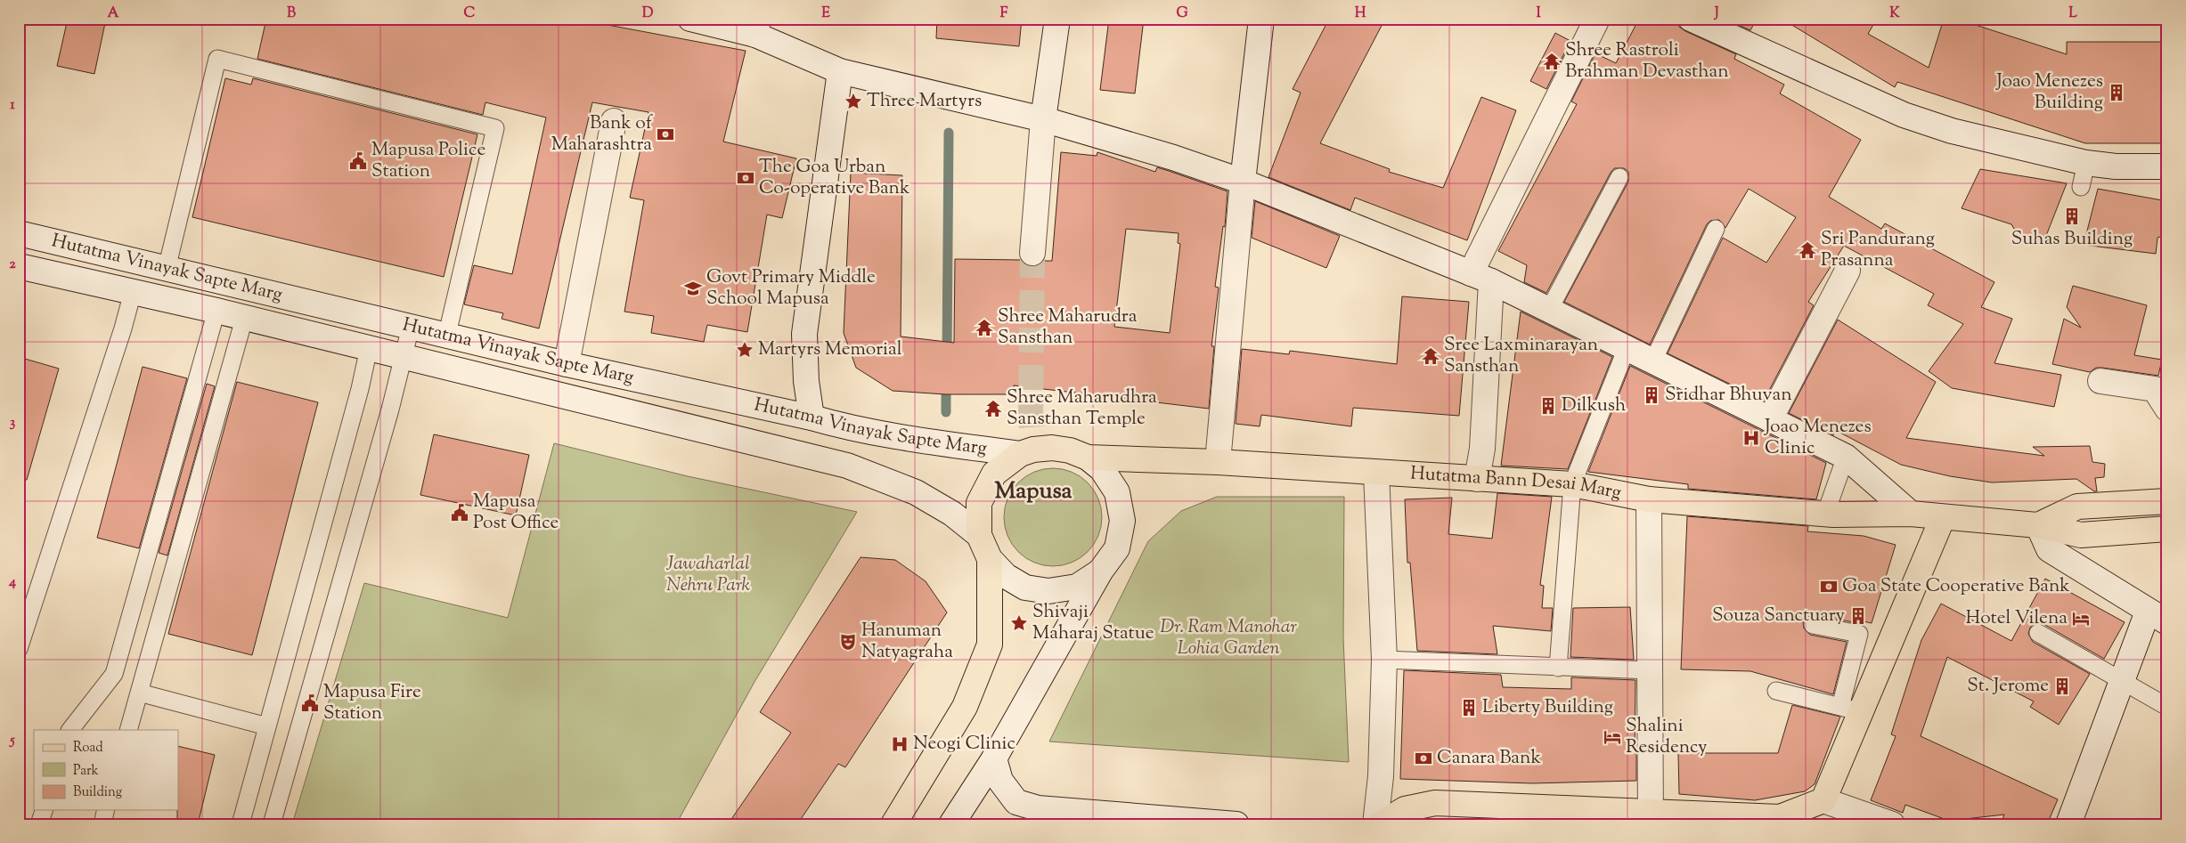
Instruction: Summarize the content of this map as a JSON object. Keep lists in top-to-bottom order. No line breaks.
{"streets":{"main road":["Hutatma Bann Desai Marg"],"street":["Hutatma Vinayak Sapte Marg"]},"crossings":[["Hutatma Vinayak Sapte Marg","Hutatma Bann Desai Marg"]],"districts":["Mapusa"],"parks":["Jawaharlal Nehru Park","Dr. Ram Manohar Lohia Garden"],"places":{"temple":["Shree Rastroli Brahman Devasthan","Sri Pandurang Prasanna","Shree Maharudra Sansthan","Sree Laxminarayan Sansthan","Shree Maharudhra Sansthan Temple"],"building":["Joao Menezes Building","Suhas Building","Sridhar Bhuvan","Dilkush","Souza Sanctuary","St. Jerome","Liberty Building"],"place":["Three Martyrs","Martyrs Memorial","Shivaji Maharaj Statue"],"bank":["Bank of Maharashtra","The Goa Urban Co-operative Bank","Goa State Cooperative Bank","Canara Bank"],"public building":["Mapusa Police Station","Mapusa Post Office","Mapusa Fire Station"],"school or university":["Govt Primary Middle School Mapusa"],"hospital":["Joao Menezes Clinic","Neogi Clinic"],"hotel":["Hotel Vilena","Shalini Residency"],"theatre":["Hanuman Natyagraha"]},"legend":["Road","Park","Building"],"grid":{"columns":["A","B","C","D","E","F","G","H","I","J","K","L"],"rows":["1","2","3","4","5"]}}
